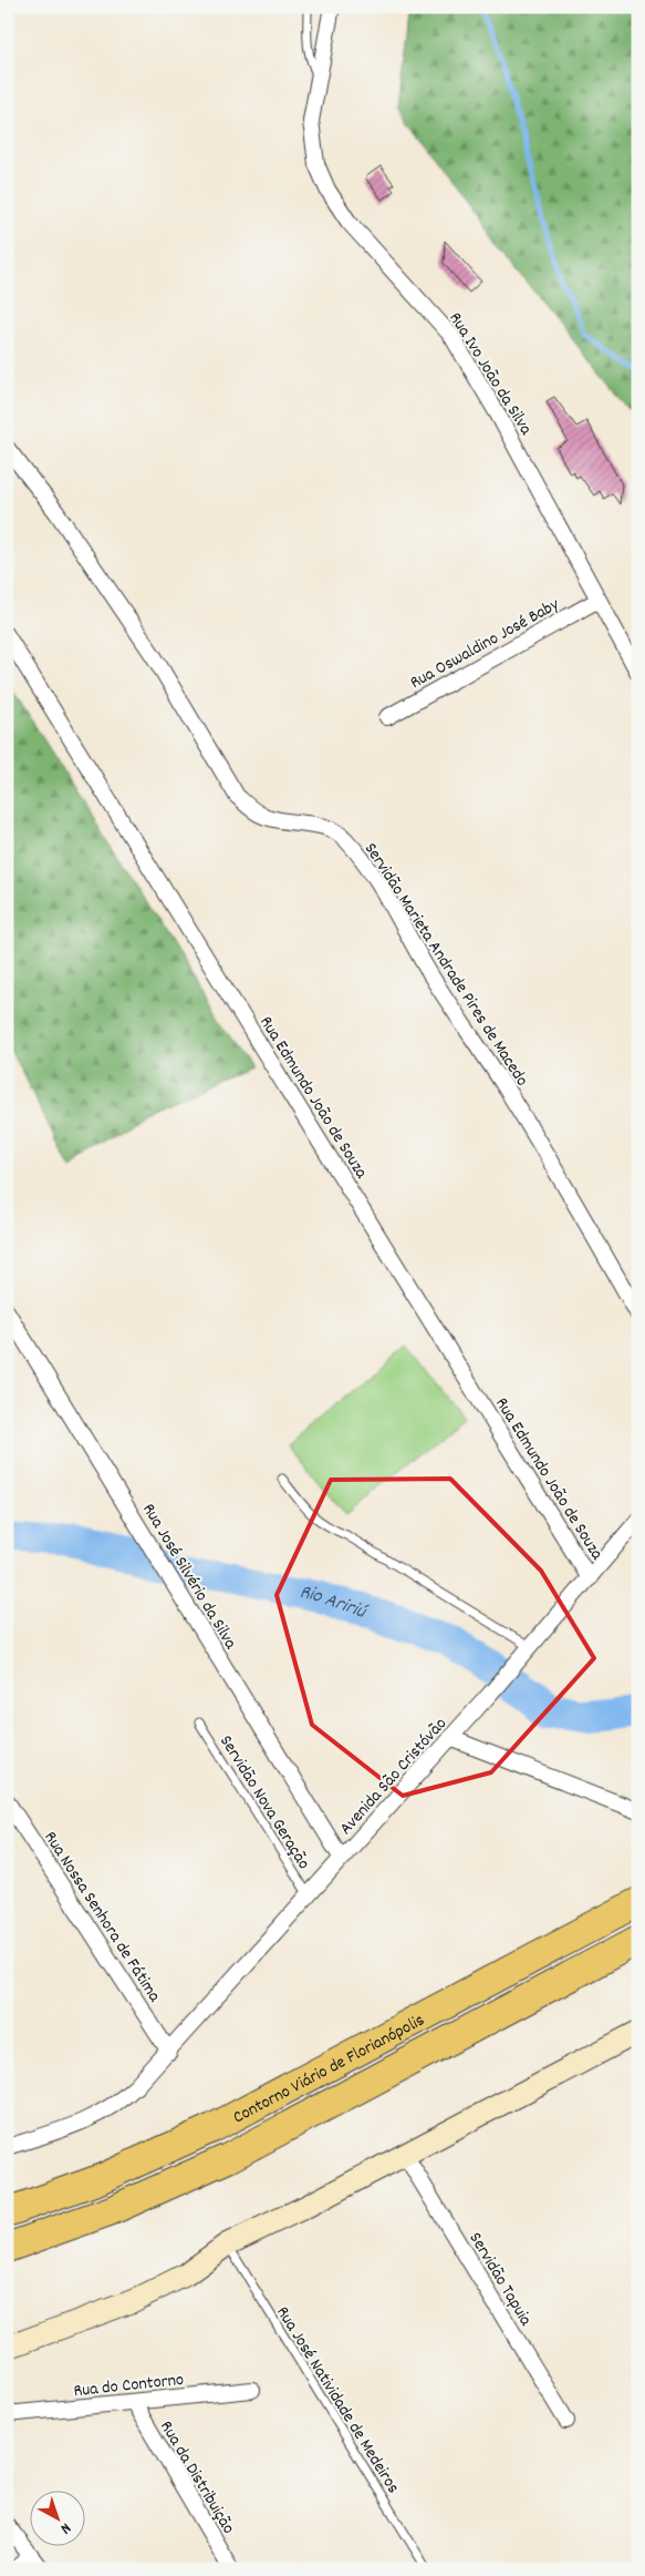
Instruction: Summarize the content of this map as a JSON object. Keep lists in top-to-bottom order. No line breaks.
{"streets":{"highway":["Contorno Viário de Florianópolis"],"street":["Rua Ivo João da Silva","Rua Oswaldino José Baby","Servidão Marieta Andrade Pires de Macedo","Rua Edmundo João de Souza","Rua José Silvério da Silva","Avenida São Cristóvão","Rua Nossa Senhora de Fátima","Servidão Tapuia","Rua do Contorno","Rua da Distribuição"],"lane":["Servidão Nova Geração","Rua José Natividade de Medeiros"]},"crossings":[["Rua Ivo João da Silva","Rua Oswaldino José Baby"],["Rua Edmundo João de Souza","Avenida São Cristóvão"],["Rua José Silvério da Silva","Avenida São Cristóvão"],["Avenida São Cristóvão","Servidão Nova Geração"],["Avenida São Cristóvão","Rua Nossa Senhora de Fátima"],["Rua do Contorno","Rua da Distribuição"]],"water":["Rio Aririú"],"north":"bottom right"}
